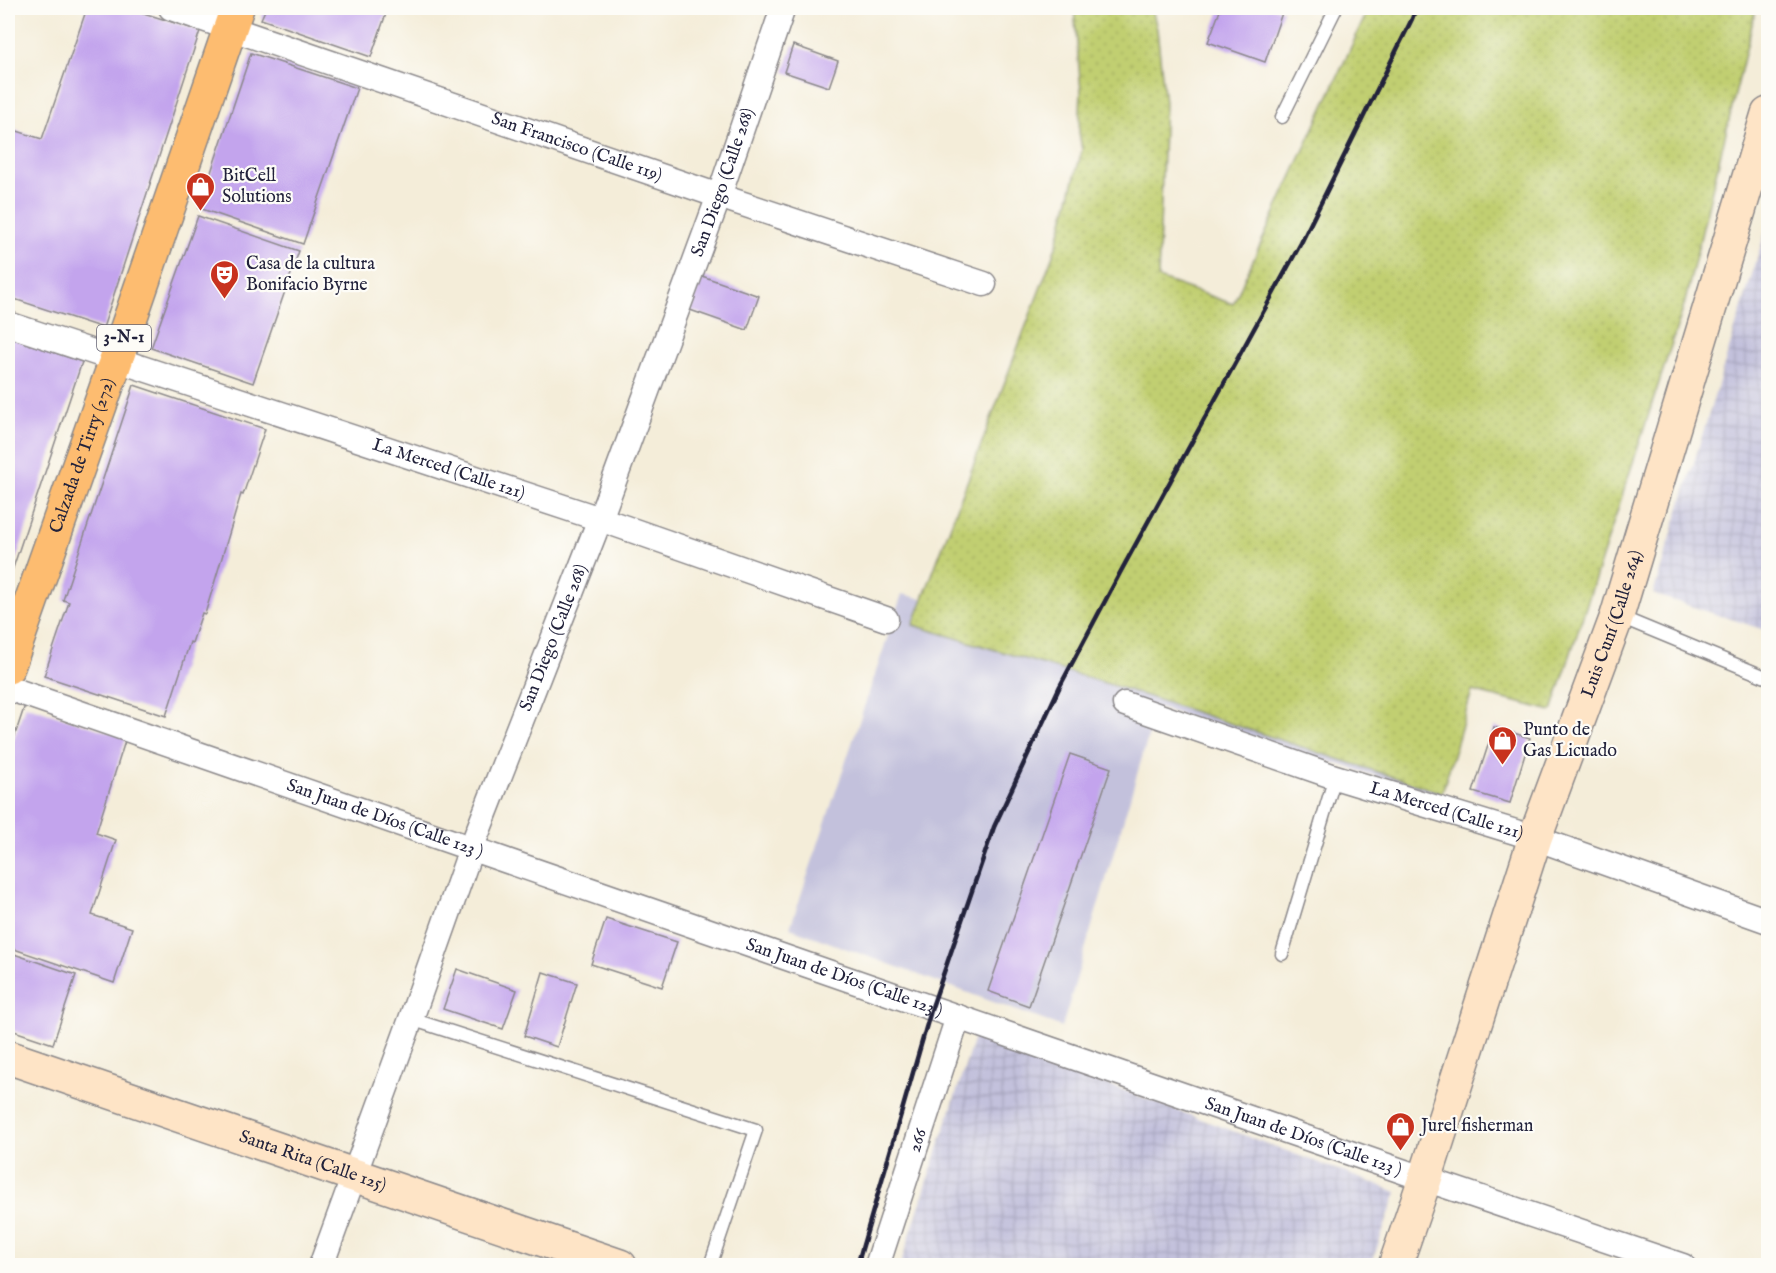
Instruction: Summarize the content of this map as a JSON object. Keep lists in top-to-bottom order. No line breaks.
{"streets":{"main road":["3-N-1","Calzada de Tirry (272)"],"street":["San Francisco (Calle 119)","San Diego (Calle 268)","La Merced (Calle 121)","Luis Cuní (Calle 264)","San Juan de Díos (Calle 123 )","266","Santa Rita (Calle 125)"]},"crossings":[["San Francisco (Calle 119)","San Diego (Calle 268)"],["San Francisco (Calle 119)","Calzada de Tirry (272)"],["San Diego (Calle 268)","La Merced (Calle 121)"],["San Diego (Calle 268)","San Juan de Díos (Calle 123 )"],["San Diego (Calle 268)","Santa Rita (Calle 125)"],["Calzada de Tirry (272)","La Merced (Calle 121)"],["La Merced (Calle 121)","Luis Cuní (Calle 264)"],["Luis Cuní (Calle 264)","San Juan de Díos (Calle 123 )"],["San Juan de Díos (Calle 123 )","266"]],"places":{"shop":["BitCell Solutions","Punto de Gas Licuado","Jurel fisherman"],"theatre":["Casa de la cultura Bonifacio Byrne"]}}
